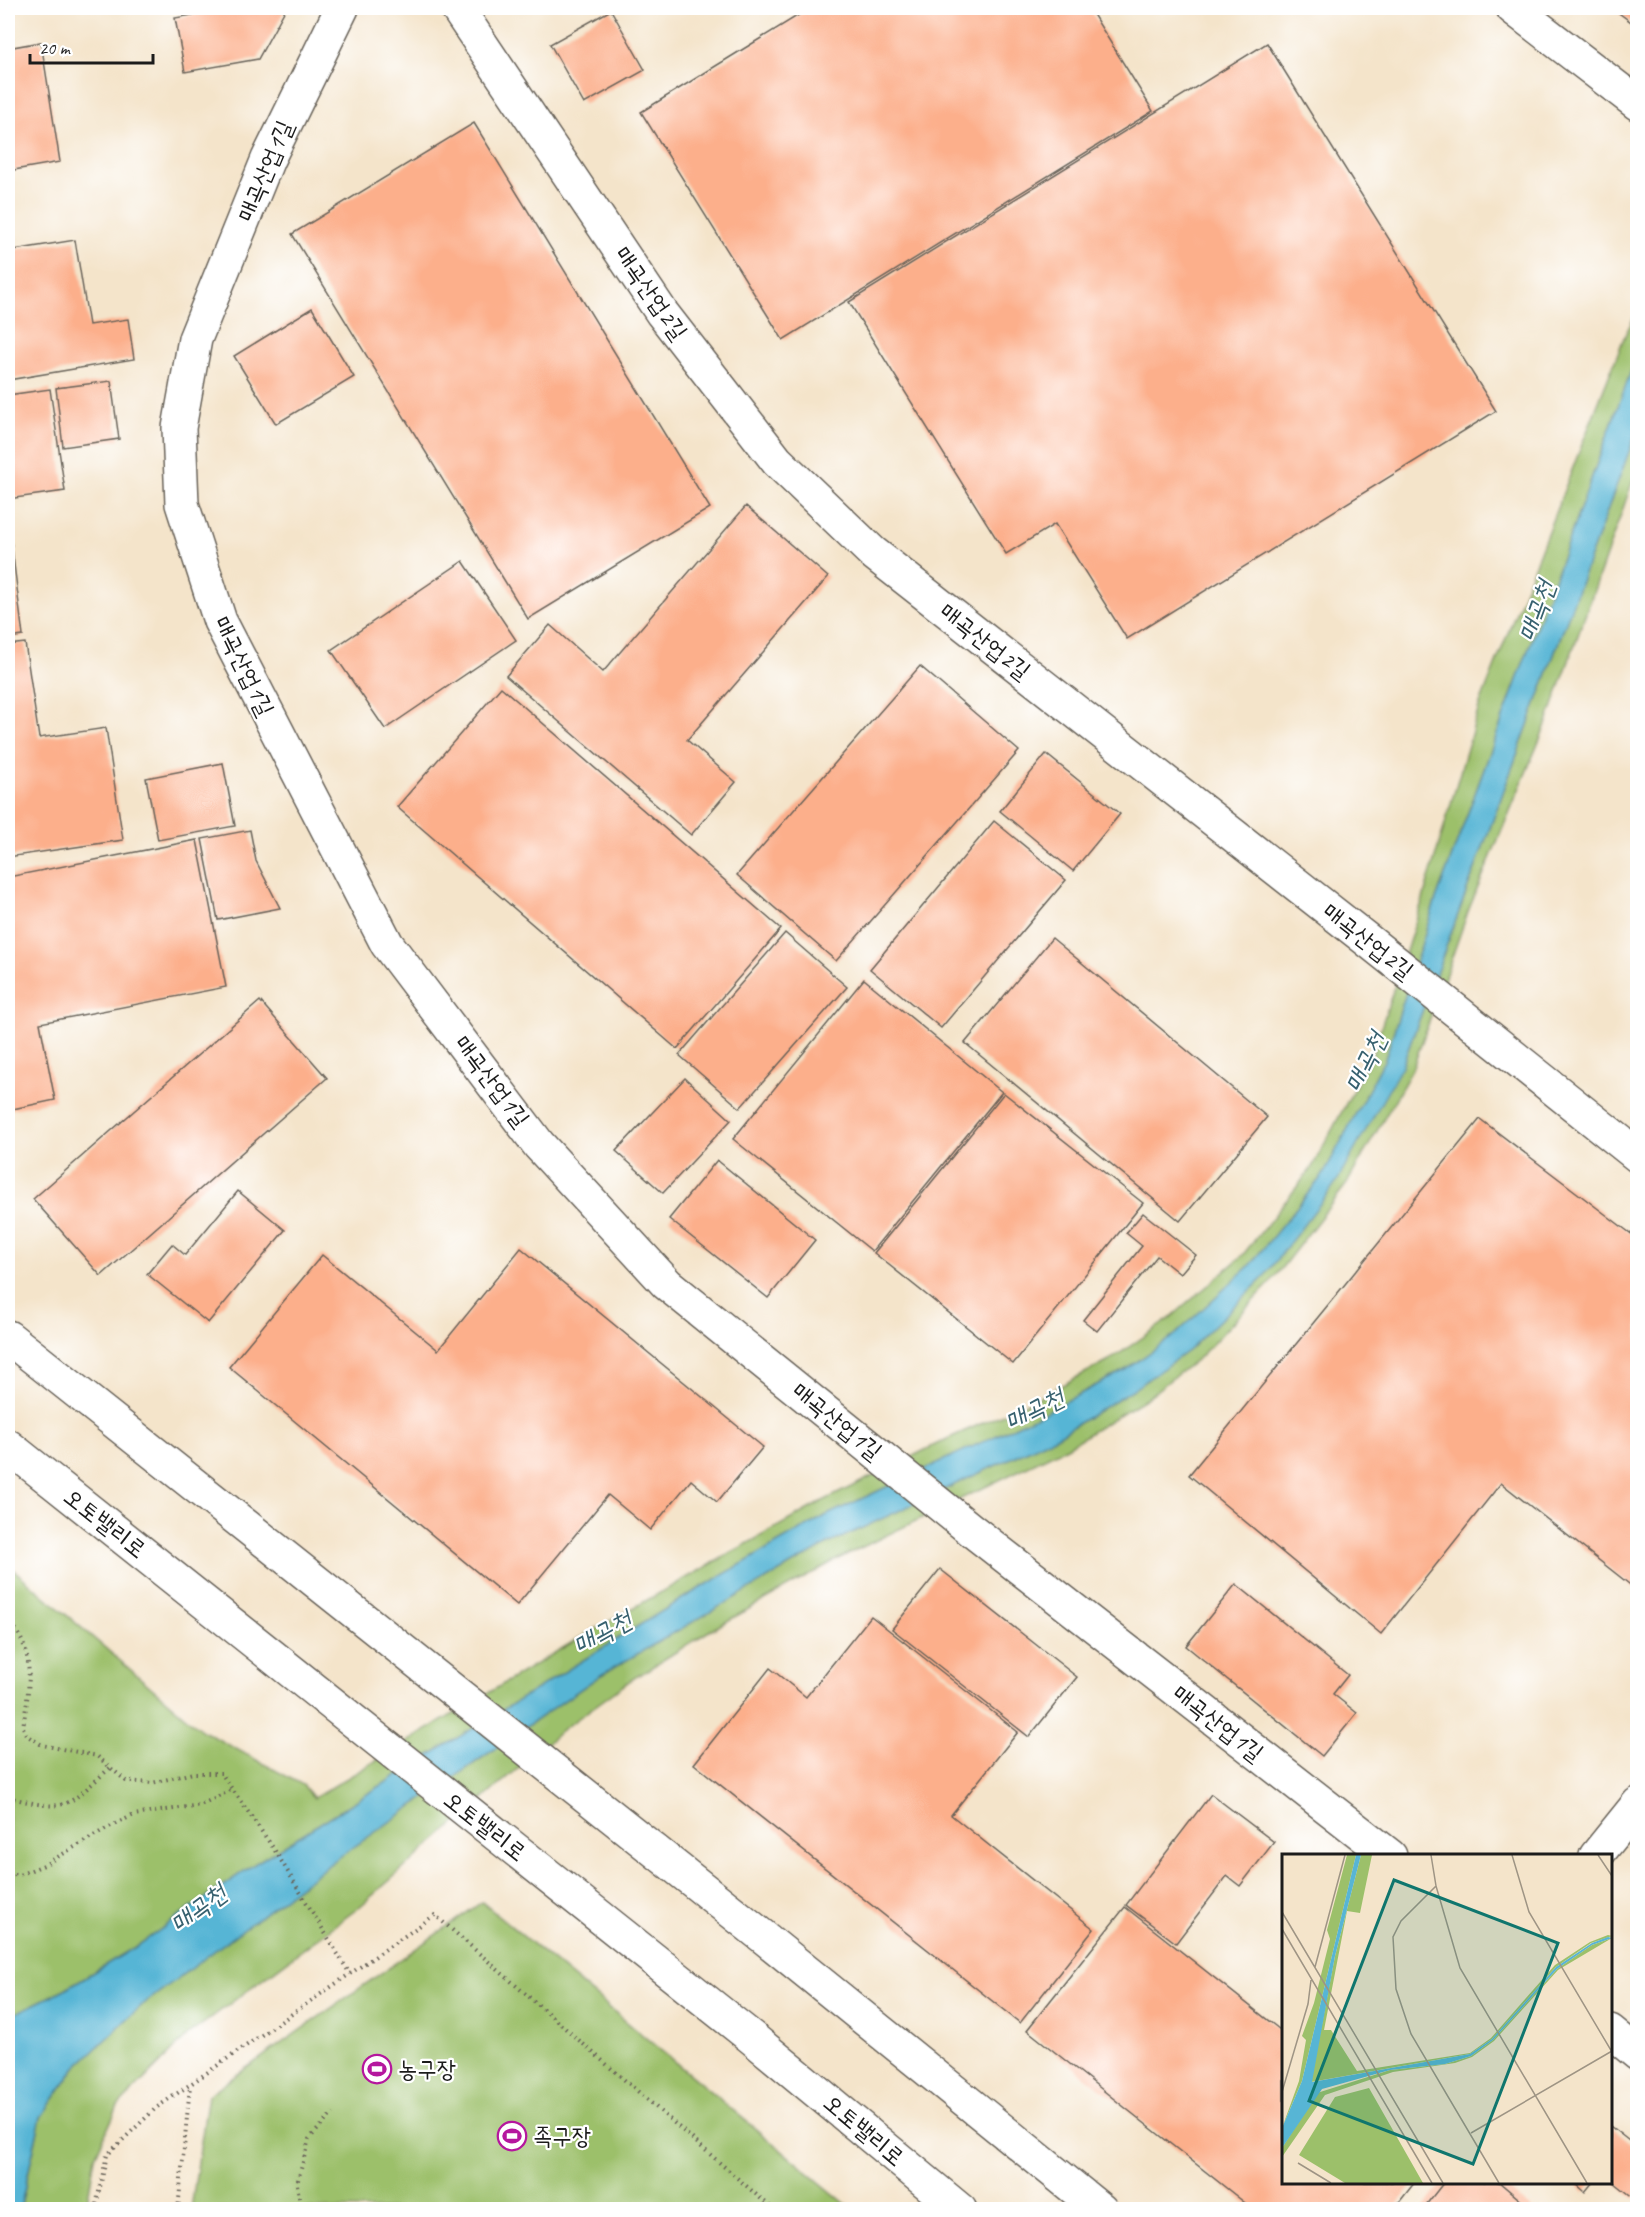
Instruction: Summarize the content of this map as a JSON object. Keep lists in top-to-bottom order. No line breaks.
{"streets":{"main road":["매곡산업1길","매곡산업2길","오토밸리로"]},"water":["매곡천"],"places":{"sports":["농구장","족구장"]},"scale_bar":"20 m"}
